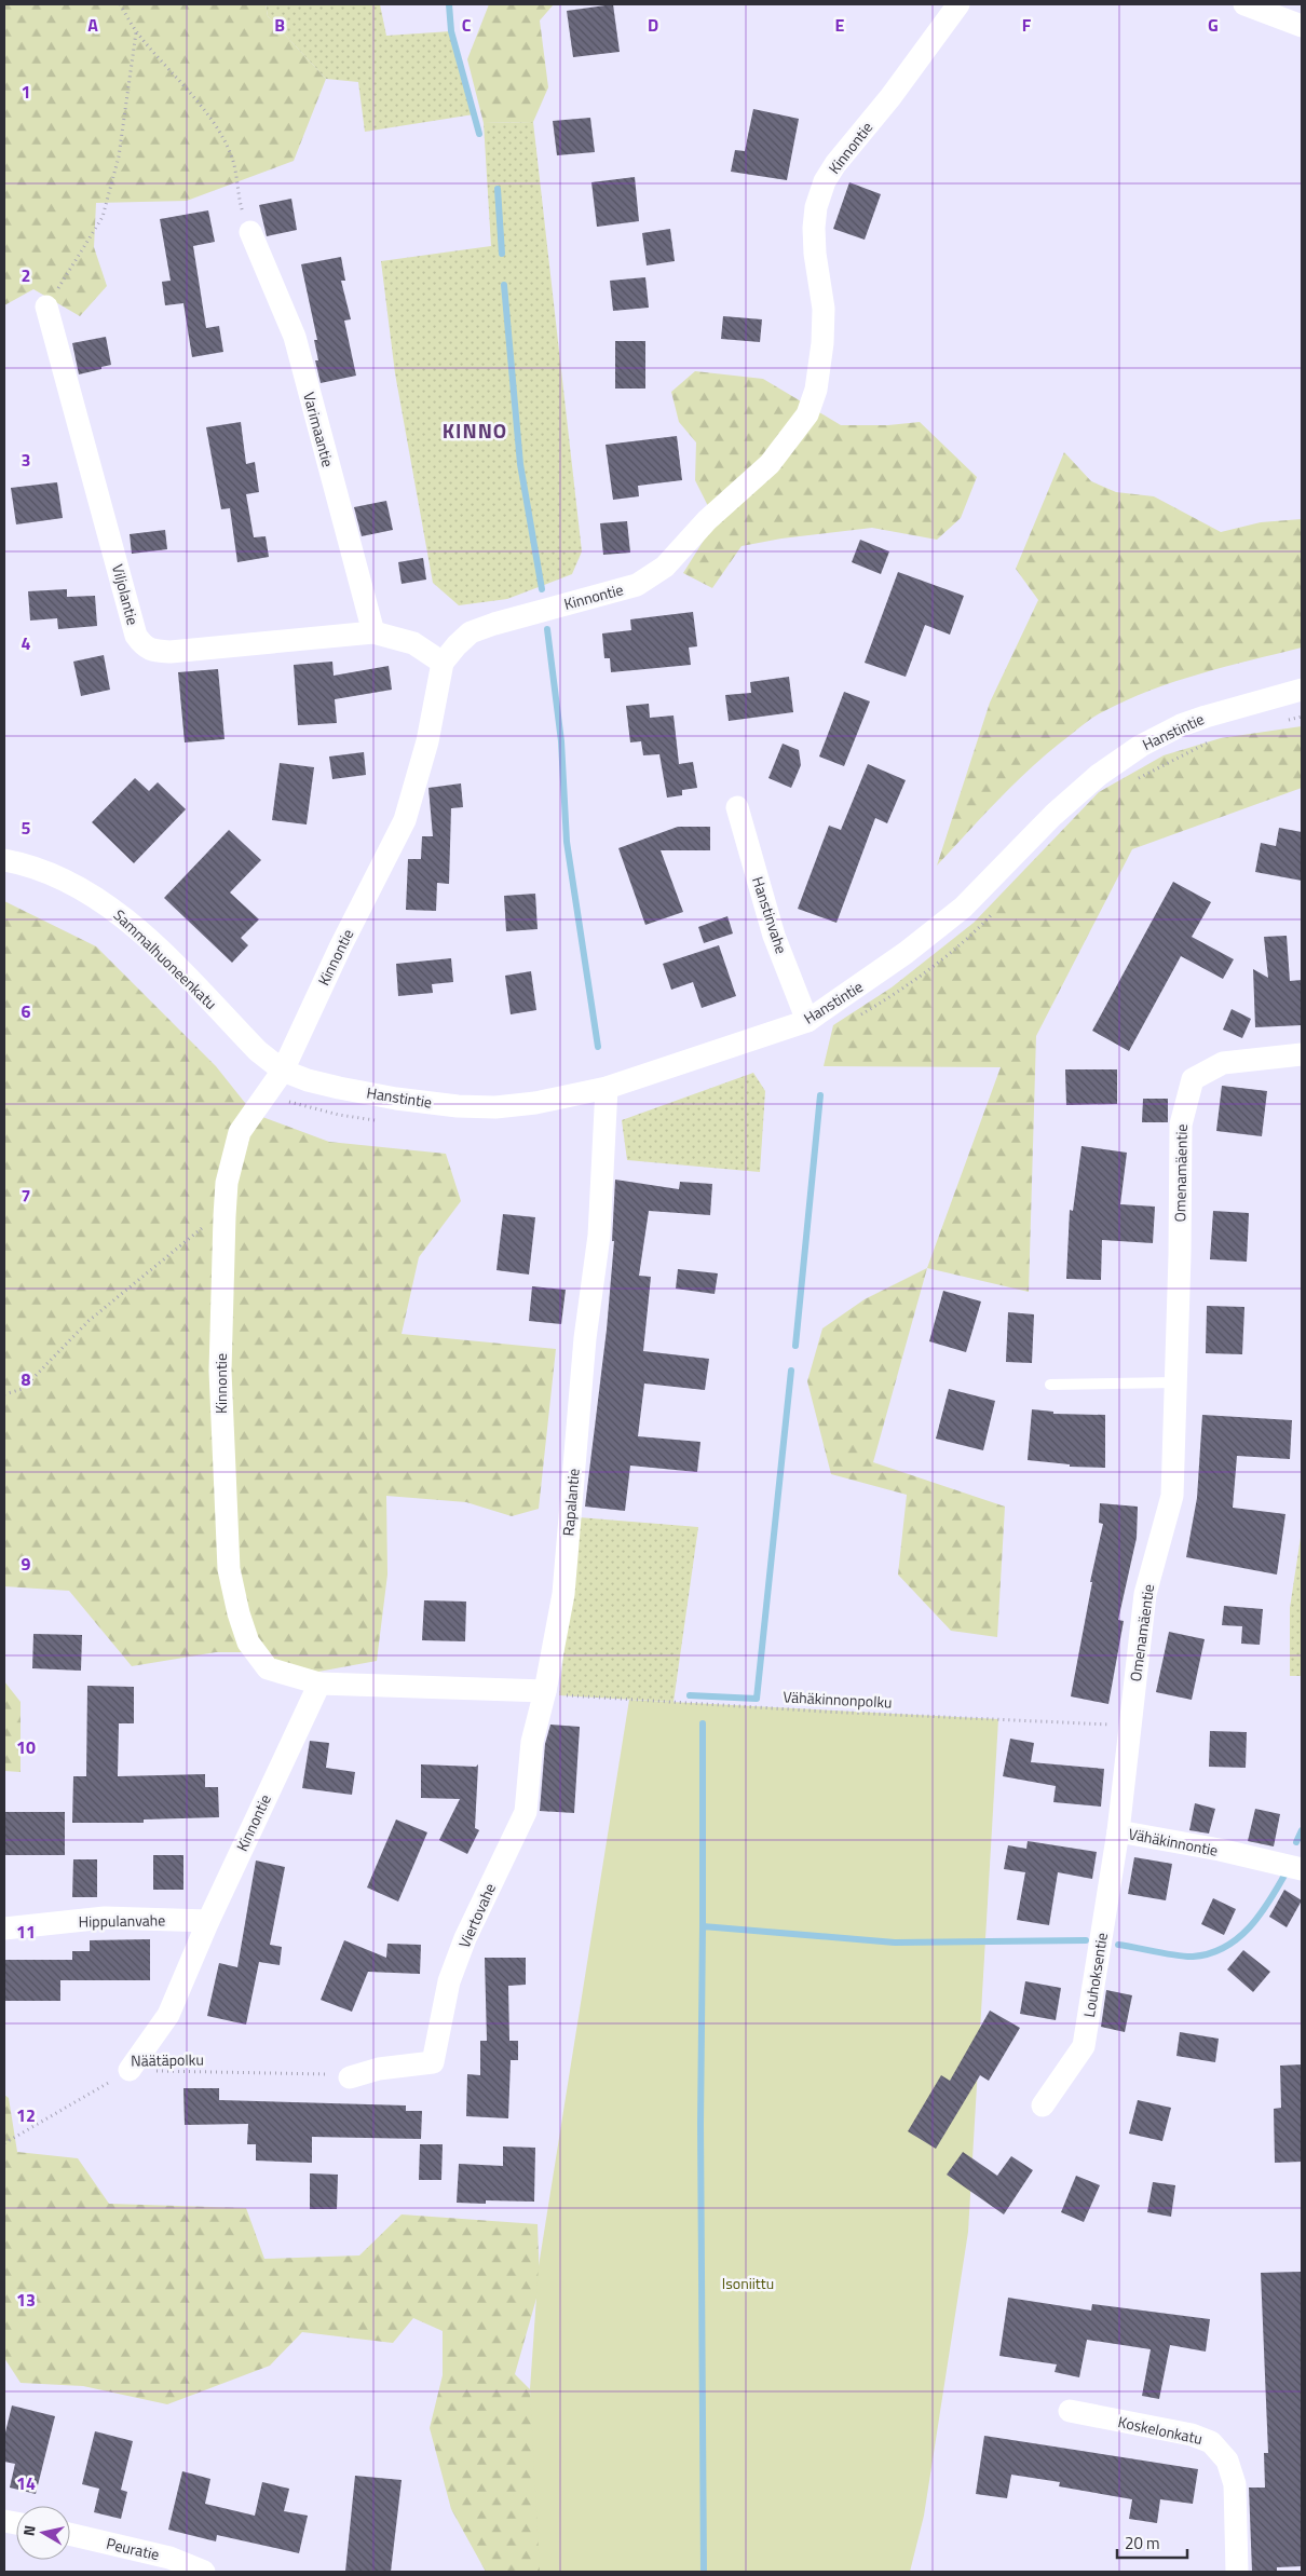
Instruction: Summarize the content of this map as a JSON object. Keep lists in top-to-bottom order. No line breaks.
{"streets":{"street":["Kinnontie","Varimaantie","Viljolantie","Hanstintie","Hanstinvahe","Sammalhuoneenkatu","Omenamäentie","Rapalantie","Vähäkinnontie","Viertovahe","Hippulanvahe","Louhoksentie","Koskelonkatu","Peuratie"],"path":["Vähäkinnonpolku","Näätäpolku"]},"crossings":[["Kinnontie","Viljolantie"],["Kinnontie","Hanstintie"],["Kinnontie","Sammalhuoneenkatu"],["Kinnontie","Hippulanvahe"],["Kinnontie","Näätäpolku"],["Varimaantie","Viljolantie"],["Hanstintie","Hanstinvahe"],["Hanstintie","Sammalhuoneenkatu"],["Hanstintie","Rapalantie"],["Omenamäentie","Vähäkinnonpolku"],["Omenamäentie","Vähäkinnontie"],["Rapalantie","Vähäkinnonpolku"],["Rapalantie","Viertovahe"],["Vähäkinnonpolku","Vähäkinnontie"],["Vähäkinnonpolku","Viertovahe"],["Vähäkinnontie","Louhoksentie"],["Viertovahe","Näätäpolku"]],"districts":["KINNO"],"parks":["Isoniittu"],"scale_bar":"20 m","north":"left","grid":{"columns":["A","B","C","D","E","F","G"],"rows":["1","2","3","4","5","6","7","8","9","10","11","12","13","14"]}}
